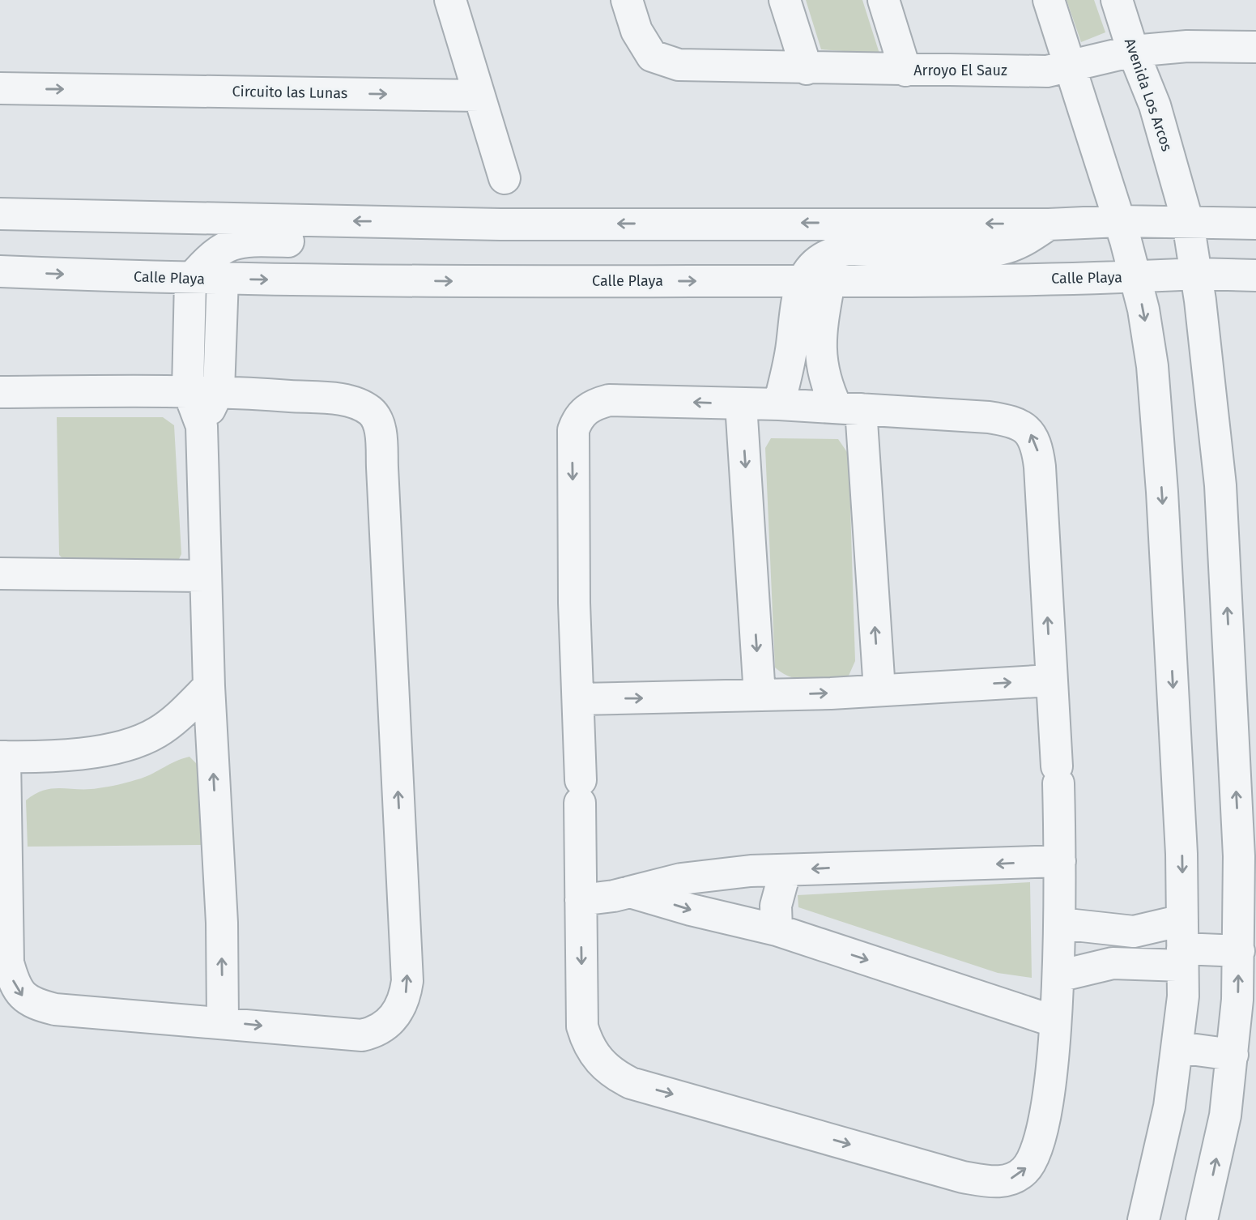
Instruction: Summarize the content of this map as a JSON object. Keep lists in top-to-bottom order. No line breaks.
{"streets":{"street":["Arroyo El Sauz","Circuito las Lunas","Avenida Los Arcos","Calle Playa"]},"crossings":[["Arroyo El Sauz","Avenida Los Arcos"],["Avenida Los Arcos","Calle Playa"]]}
